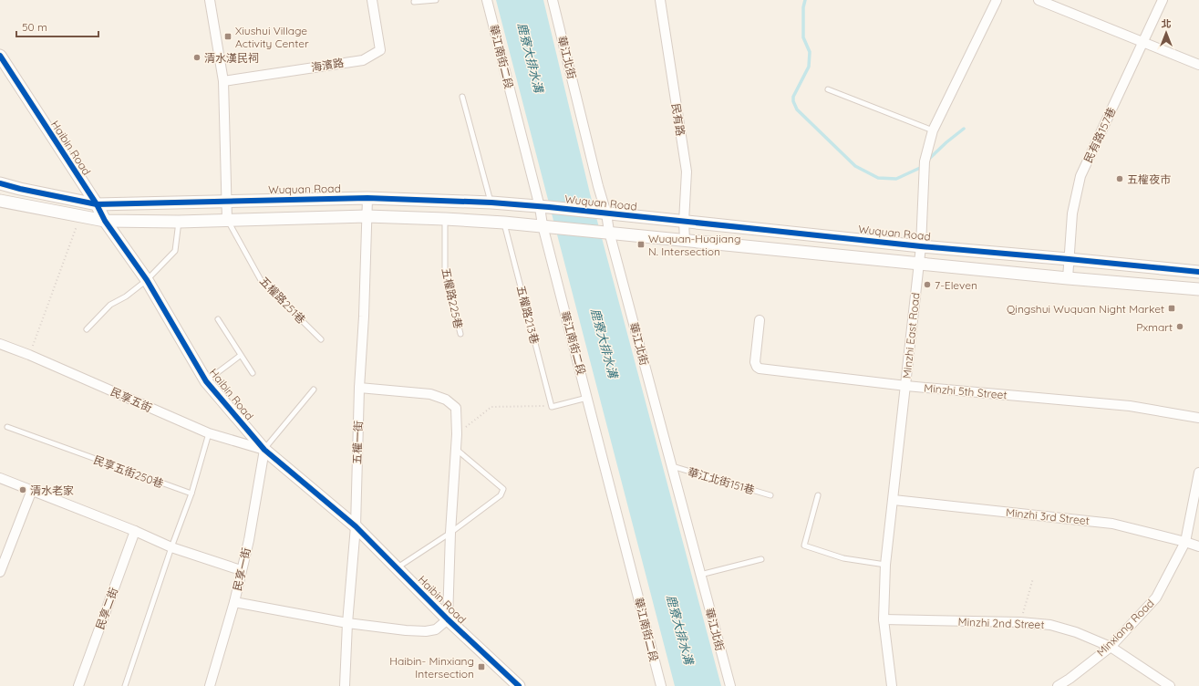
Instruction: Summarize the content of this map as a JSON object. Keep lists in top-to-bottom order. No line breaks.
{"streets":{"street":["華江南街二段","華江北街","海濱路","民有路","民有路157巷","Haibin Road","Wuquan Road","Minzhi East Road","Minzhi 5th Street","民享五街","五權一街","Minzhi 3rd Street","民享一街","民享二街","Minzhi 2nd Street","Minxiang Road"],"lane":["五權路225巷","五權路251巷","五權路213巷","民享五街250巷","華江北街151巷"]},"crossings":[["華江南街二段","Wuquan Road"],["華江北街","Wuquan Road"],["華江北街","華江北街151巷"],["民有路","Wuquan Road"],["民有路157巷","Wuquan Road"],["Haibin Road","Wuquan Road"],["Haibin Road","民享五街"],["Haibin Road","五權一街"],["Haibin Road","民享一街"],["Wuquan Road","Minzhi East Road"],["Wuquan Road","五權一街"],["Minzhi East Road","Minzhi 5th Street"],["Minzhi East Road","Minzhi 3rd Street"],["Minzhi East Road","Minzhi 2nd Street"],["民享五街","民享一街"],["Minzhi 3rd Street","Minxiang Road"],["Minzhi 2nd Street","Minxiang Road"]],"water":["鹿寮大排水溝"],"places":{"transit":["Xiushui Village Activity Center","Wuquan-Huajiang N. Intersection","Qingshui Wuquan Night Market","Haibin- Minxiang Intersection"],"other":["清水漢民祠","五權夜市","7-Eleven","Pxmart","清水老家"]},"scale_bar":"50 m","north":"top"}
